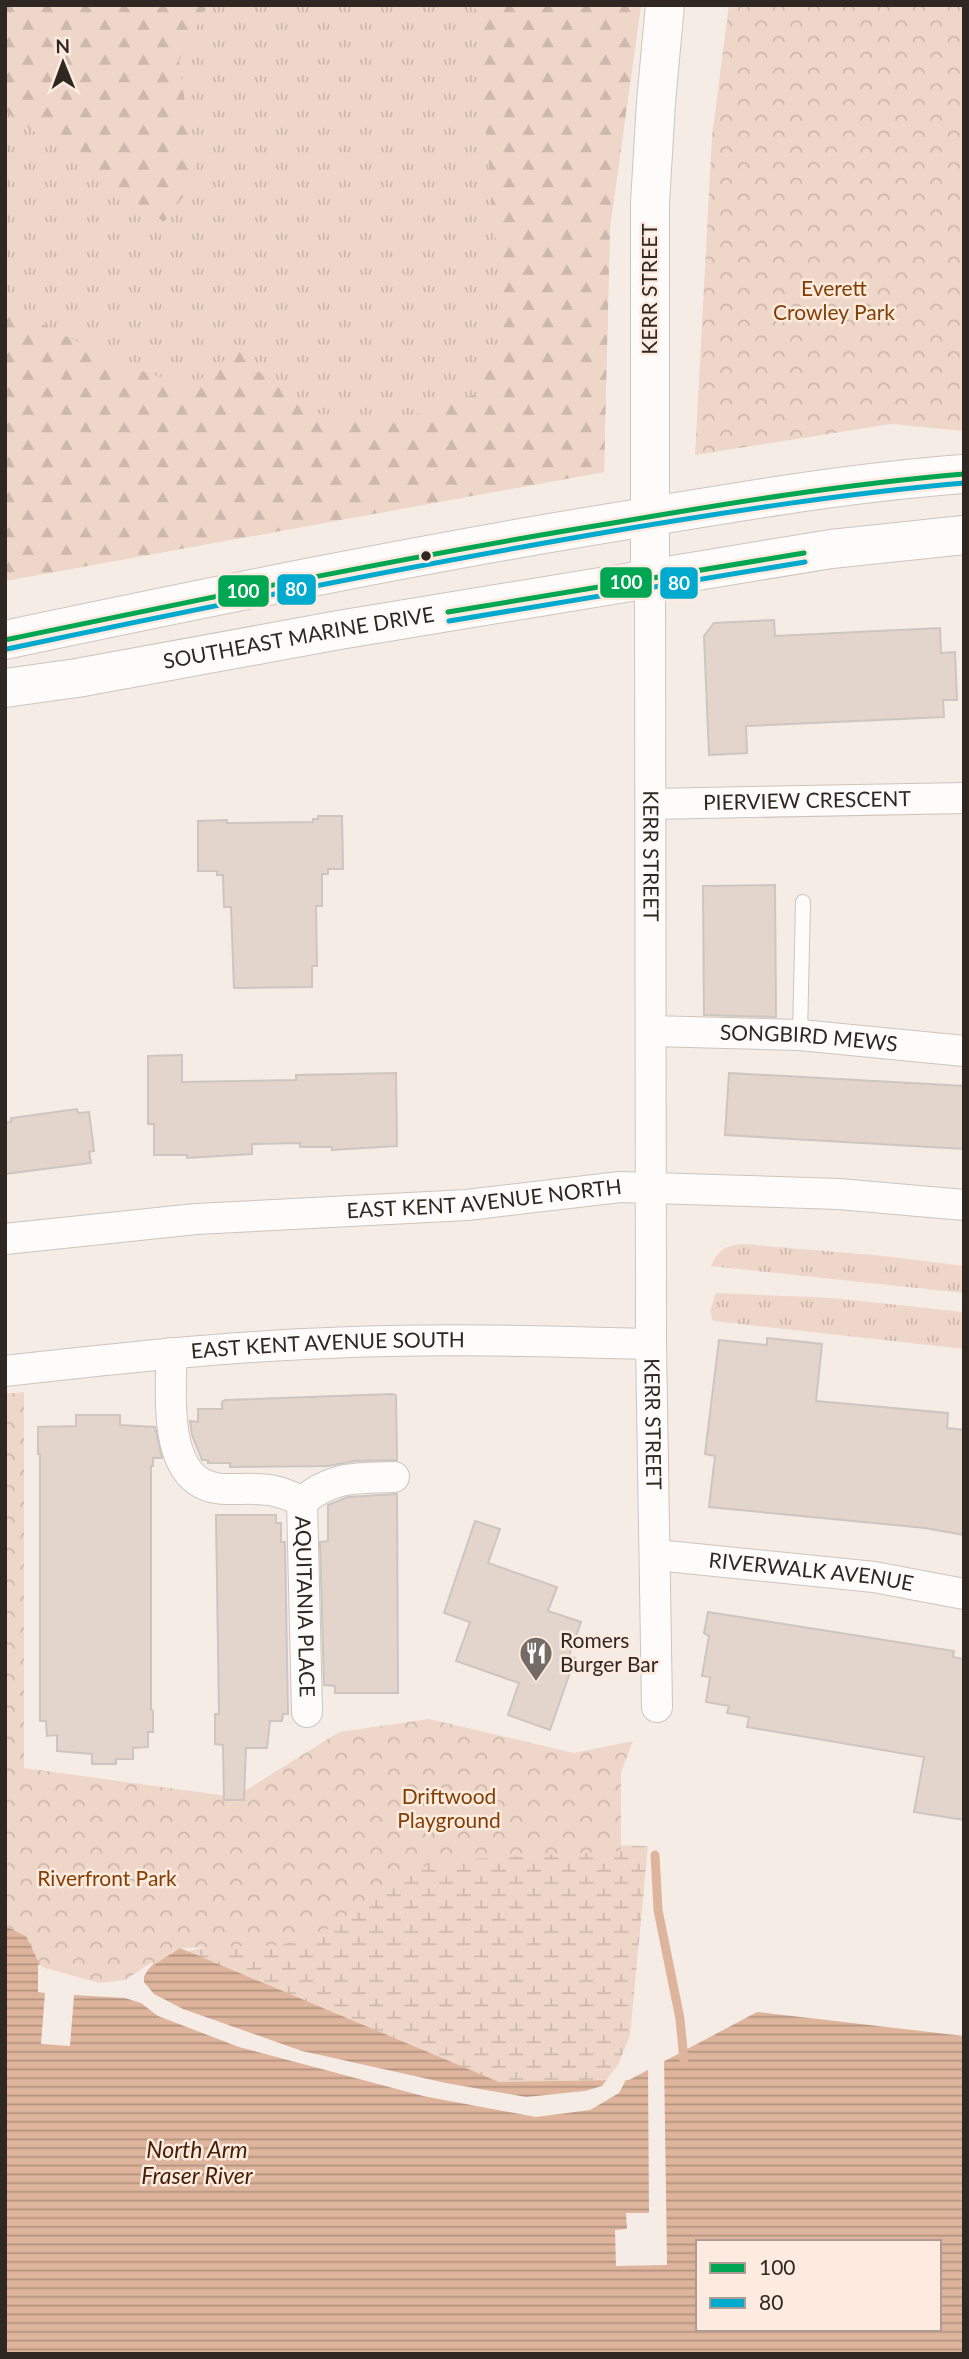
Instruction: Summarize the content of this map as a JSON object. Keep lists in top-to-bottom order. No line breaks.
{"streets":{"main road":["KERR STREET","SOUTHEAST MARINE DRIVE"],"street":["PIERVIEW CRESCENT","SONGBIRD MEWS","EAST KENT AVENUE NORTH","EAST KENT AVENUE SOUTH","RIVERWALK AVENUE","AQUITANIA PLACE"]},"crossings":[["KERR STREET","SOUTHEAST MARINE DRIVE"],["KERR STREET","PIERVIEW CRESCENT"],["KERR STREET","SONGBIRD MEWS"],["KERR STREET","EAST KENT AVENUE NORTH"],["KERR STREET","EAST KENT AVENUE SOUTH"],["KERR STREET","RIVERWALK AVENUE"],["EAST KENT AVENUE SOUTH","AQUITANIA PLACE"]],"water":["North Arm Fraser River"],"parks":["Everett Crowley Park","Driftwood Playground","Riverfront Park"],"places":{"restaurant":["Romers Burger Bar"]},"lines":["transit line 100","transit line 80"],"legend":["100","80"],"north":"top"}
